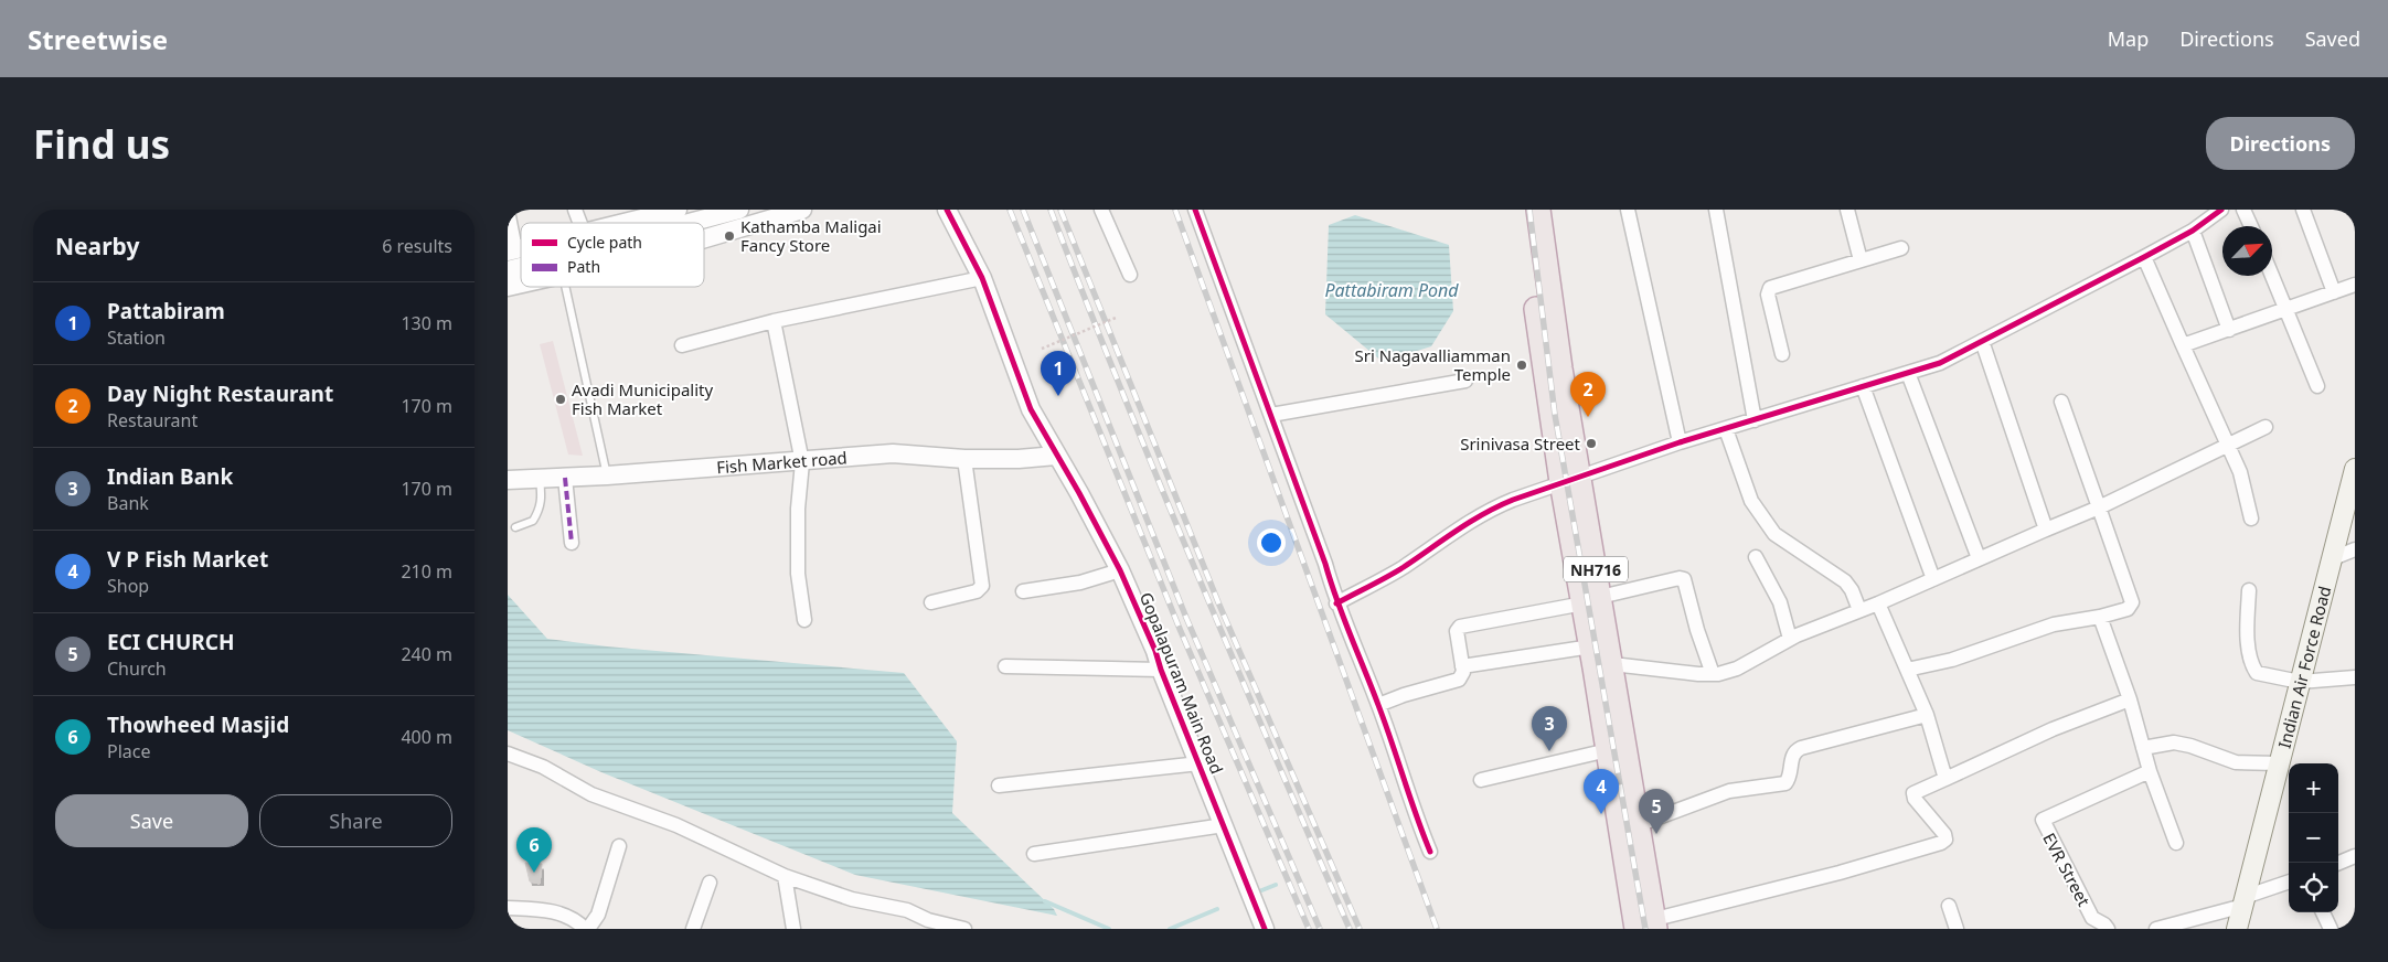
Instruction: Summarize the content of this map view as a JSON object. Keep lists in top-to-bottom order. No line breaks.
{"streets":{"highway":["NH716"],"main road":["Indian Air Force Road"],"street":["Fish Market road","Gopalapuram Main Road","EVR Street"]},"crossings":[["Fish Market road","Gopalapuram Main Road"]],"water":["Pattabiram Pond"],"places":["Kathamba Maligai Fancy Store","Sri Nagavalliamman Temple","Avadi Municipality Fish Market","Srinivasa Street"],"legend":["Cycle path","Path"],"north":"top right","page":{"header":"Streetwise","nav":["Map","Directions","Saved"],"buttons":["Directions",["Save","Share"]],"title":"Find us","heading":["Nearby","6 results"],"list":[{"mark":"1","name":"Pattabiram","note":"Station","value":"130 m"},{"mark":"2","name":"Day Night Restaurant","note":"Restaurant","value":"170 m"},{"mark":"3","name":"Indian Bank","note":"Bank","value":"170 m"},{"mark":"4","name":"V P Fish Market","note":"Shop","value":"210 m"},{"mark":"5","name":"ECI CHURCH","note":"Church","value":"240 m"},{"mark":"6","name":"Thowheed Masjid","note":"Place","value":"400 m"}],"pins":["1","2","3","4","5","6"],"map_buttons":["+","−"]}}
